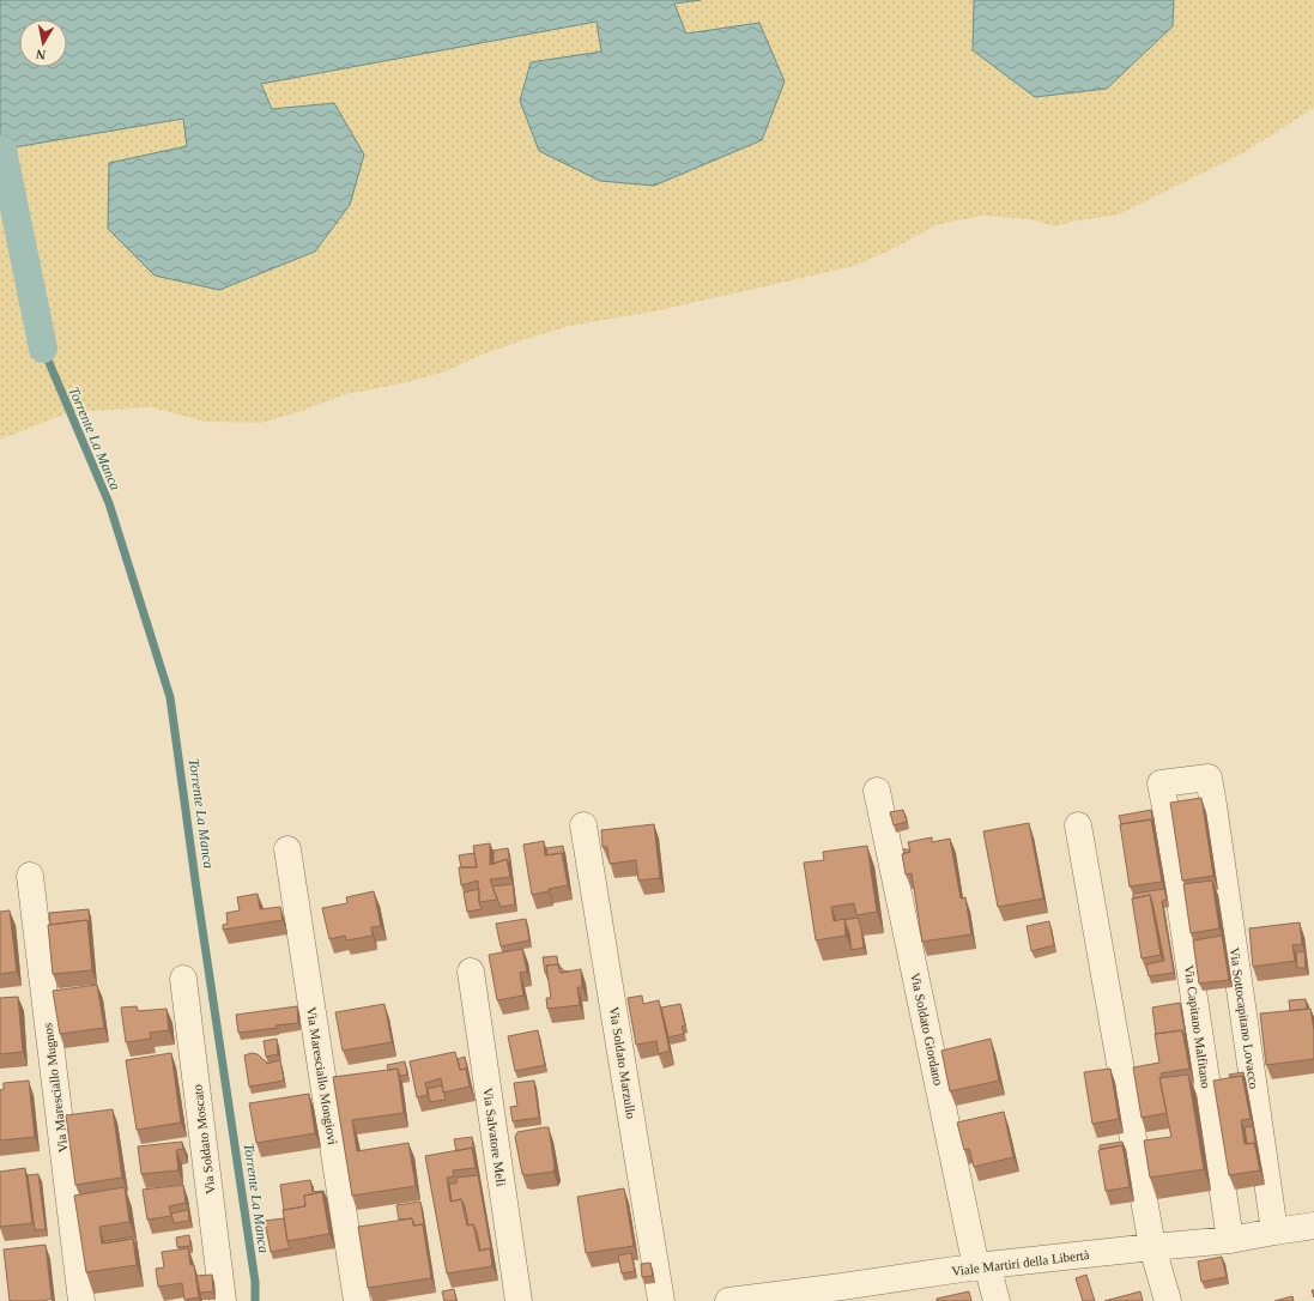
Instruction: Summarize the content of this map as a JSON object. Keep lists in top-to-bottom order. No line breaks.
{"streets":{"street":["Via Sottocapitano Lovacco","Via Capitano Malfitano","Via Soldato Giordano","Via Soldato Marzullo","Via Maresciallo Mongiovì","Via Maresciallo Mugnos","Via Salvatore Meli","Via Soldato Moscato","Viale Martiri della Libertà"]},"crossings":[["Via Sottocapitano Lovacco","Via Capitano Malfitano"],["Via Sottocapitano Lovacco","Viale Martiri della Libertà"],["Via Capitano Malfitano","Viale Martiri della Libertà"],["Via Soldato Giordano","Viale Martiri della Libertà"]],"water":["Torrente La Manca"],"north":"bottom"}
